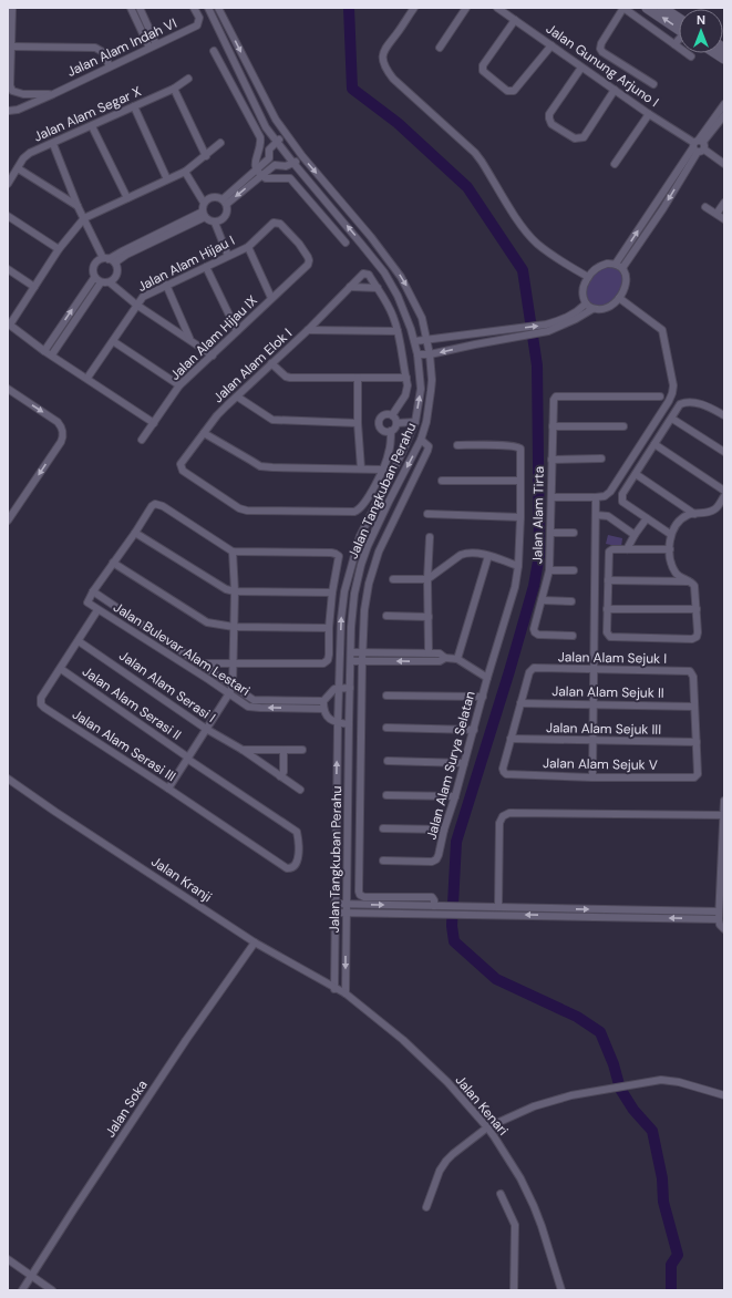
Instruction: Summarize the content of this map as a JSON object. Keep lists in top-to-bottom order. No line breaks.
{"streets":{"street":["Jalan Alam Indah VI","Jalan Gunung Arjuno I","Jalan Alam Segar X","Jalan Alam Hijau I","Jalan Alam Hijau IX","Jalan Alam Elok I","Jalan Tangkuban Perahu","Jalan Alam Tirta","Jalan Bulevar Alam Lestari","Jalan Alam Sejuk I","Jalan Alam Serasi I","Jalan Alam Sejuk II","Jalan Alam Serasi II","Jalan Alam Sejuk III","Jalan Alam Serasi III","Jalan Alam Sejuk V","Jalan Alam Surya Selatan","Jalan Kranji","Jalan Kenari","Jalan Soka"]},"crossings":[["Jalan Alam Hijau I","Jalan Alam Hijau IX"],["Jalan Tangkuban Perahu","Jalan Kranji"],["Jalan Tangkuban Perahu","Jalan Kenari"],["Jalan Bulevar Alam Lestari","Jalan Alam Serasi III"],["Jalan Alam Sejuk I","Jalan Alam Sejuk II"],["Jalan Alam Serasi I","Jalan Alam Serasi III"],["Jalan Alam Serasi II","Jalan Alam Serasi III"],["Jalan Alam Sejuk III","Jalan Alam Sejuk V"],["Jalan Kranji","Jalan Kenari"],["Jalan Kranji","Jalan Soka"]],"north":"top"}
